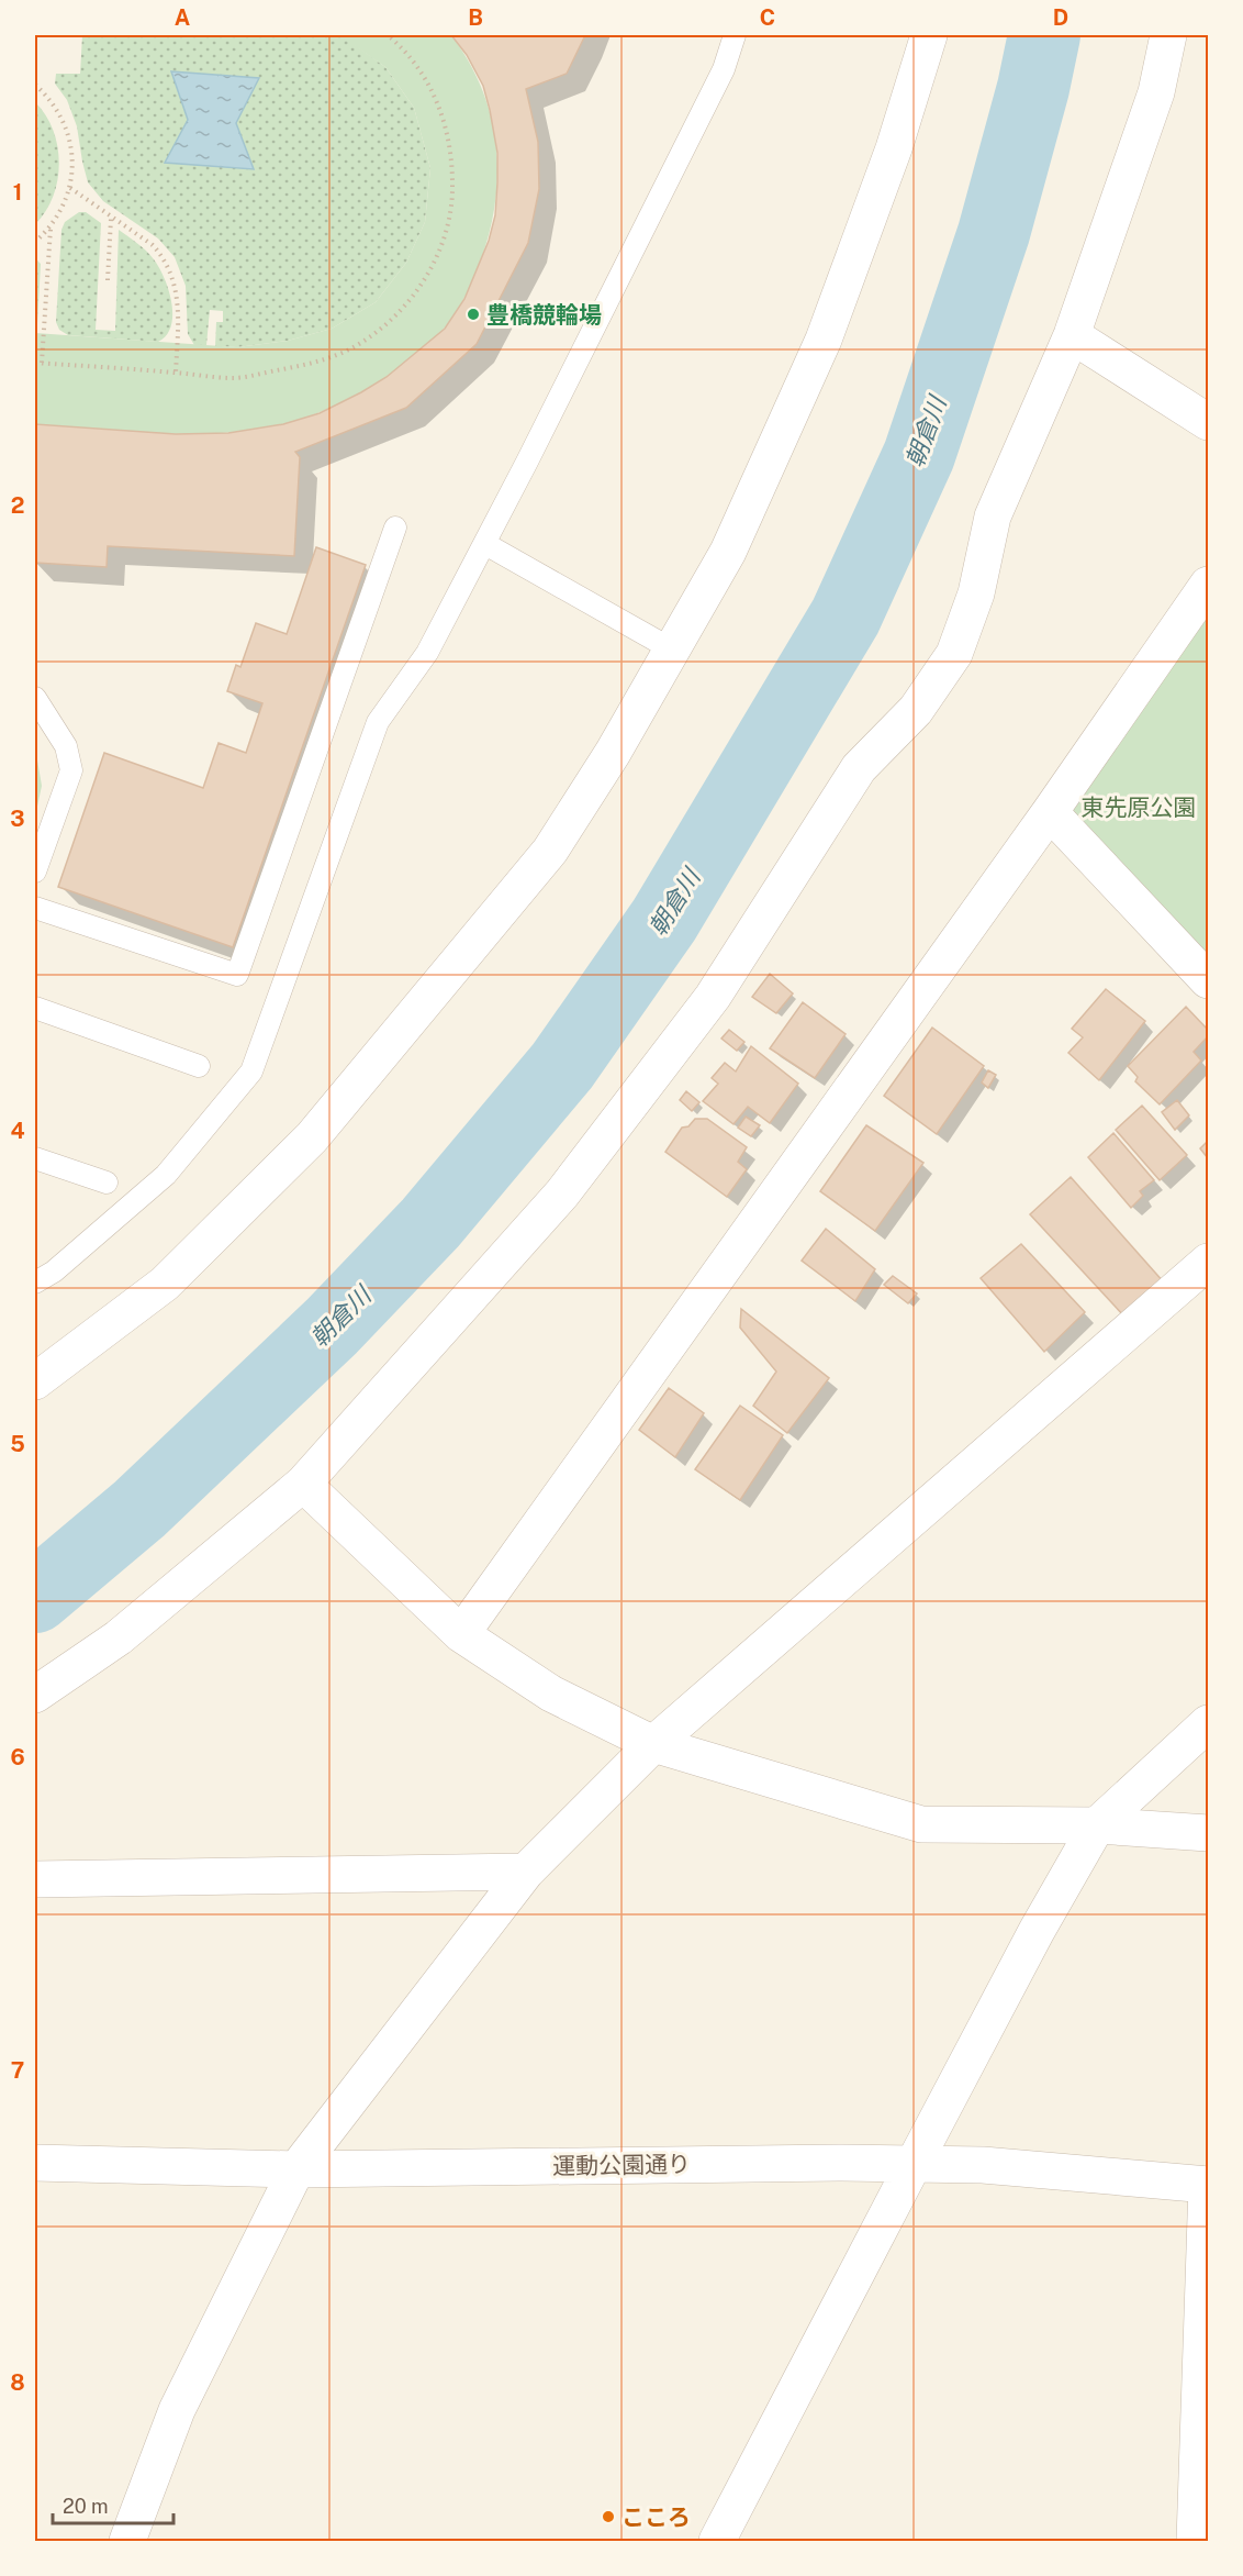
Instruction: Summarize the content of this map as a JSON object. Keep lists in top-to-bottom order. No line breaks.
{"streets":{"street":["運動公園通り"]},"water":["朝倉川"],"parks":["東先原公園"],"places":["豊橋競輪場","こころ"],"scale_bar":"20 m","grid":{"columns":["A","B","C","D"],"rows":["1","2","3","4","5","6","7","8"]}}
